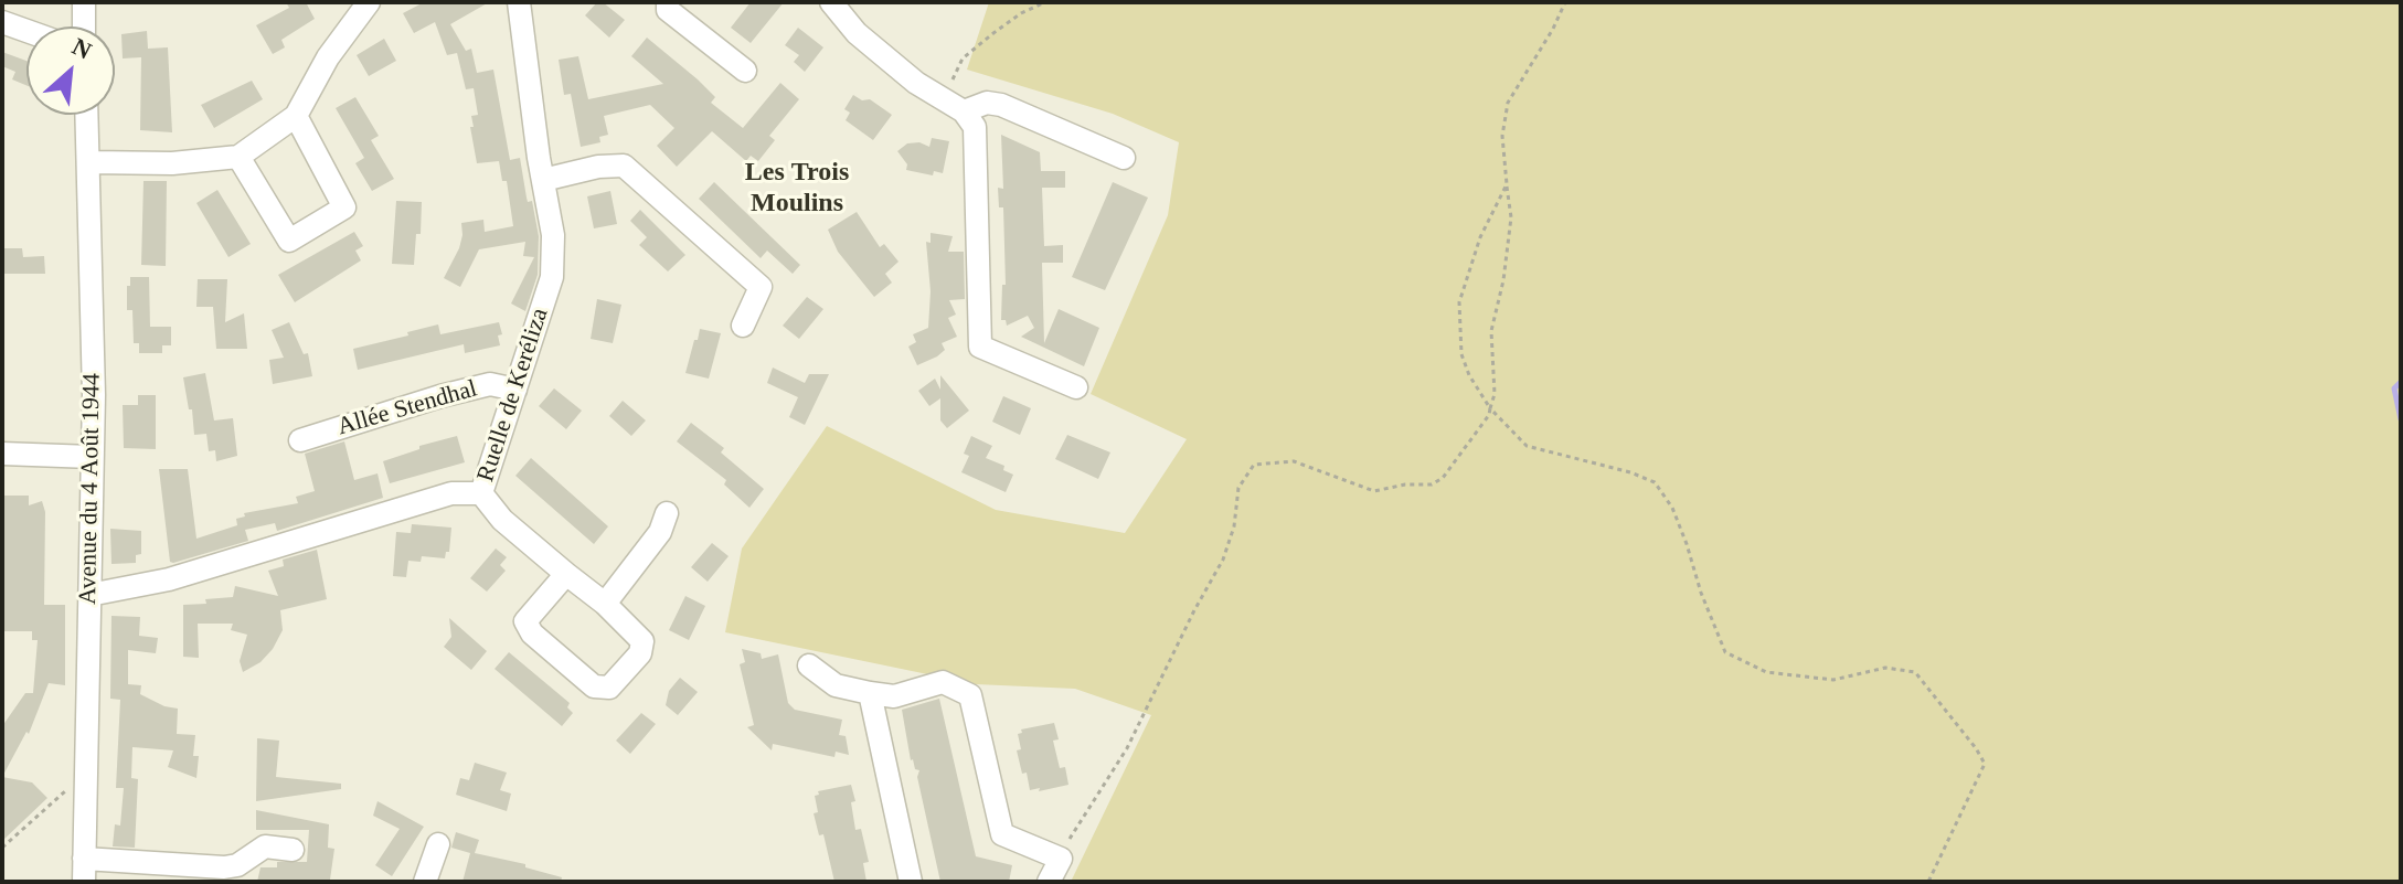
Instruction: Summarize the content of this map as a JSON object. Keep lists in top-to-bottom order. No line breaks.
{"streets":{"street":["Ruelle de Keréliza","Allée Stendhal","Avenue du 4 Août 1944"]},"crossings":[["Ruelle de Keréliza","Allée Stendhal"],["Ruelle de Keréliza","Avenue du 4 Août 1944"]],"districts":["Les Trois Moulins"],"north":"top right"}
